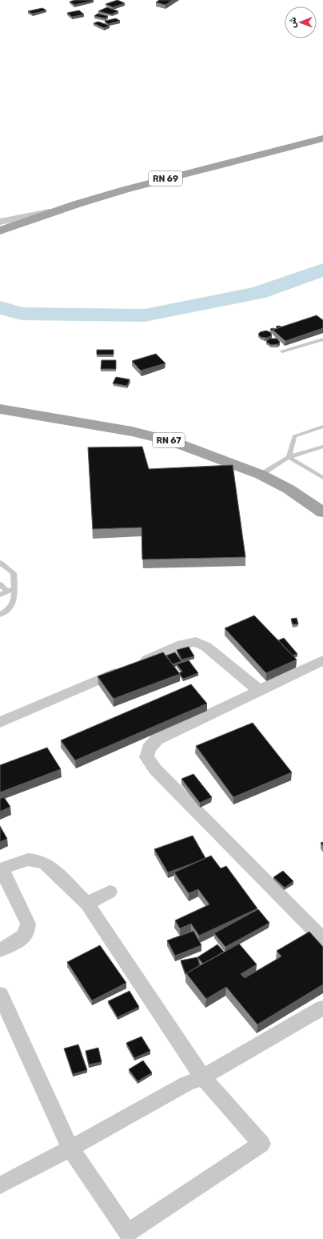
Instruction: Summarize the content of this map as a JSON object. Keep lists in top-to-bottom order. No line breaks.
{"streets":{"main road":["RN 69","RN 67"]},"north":"left"}
